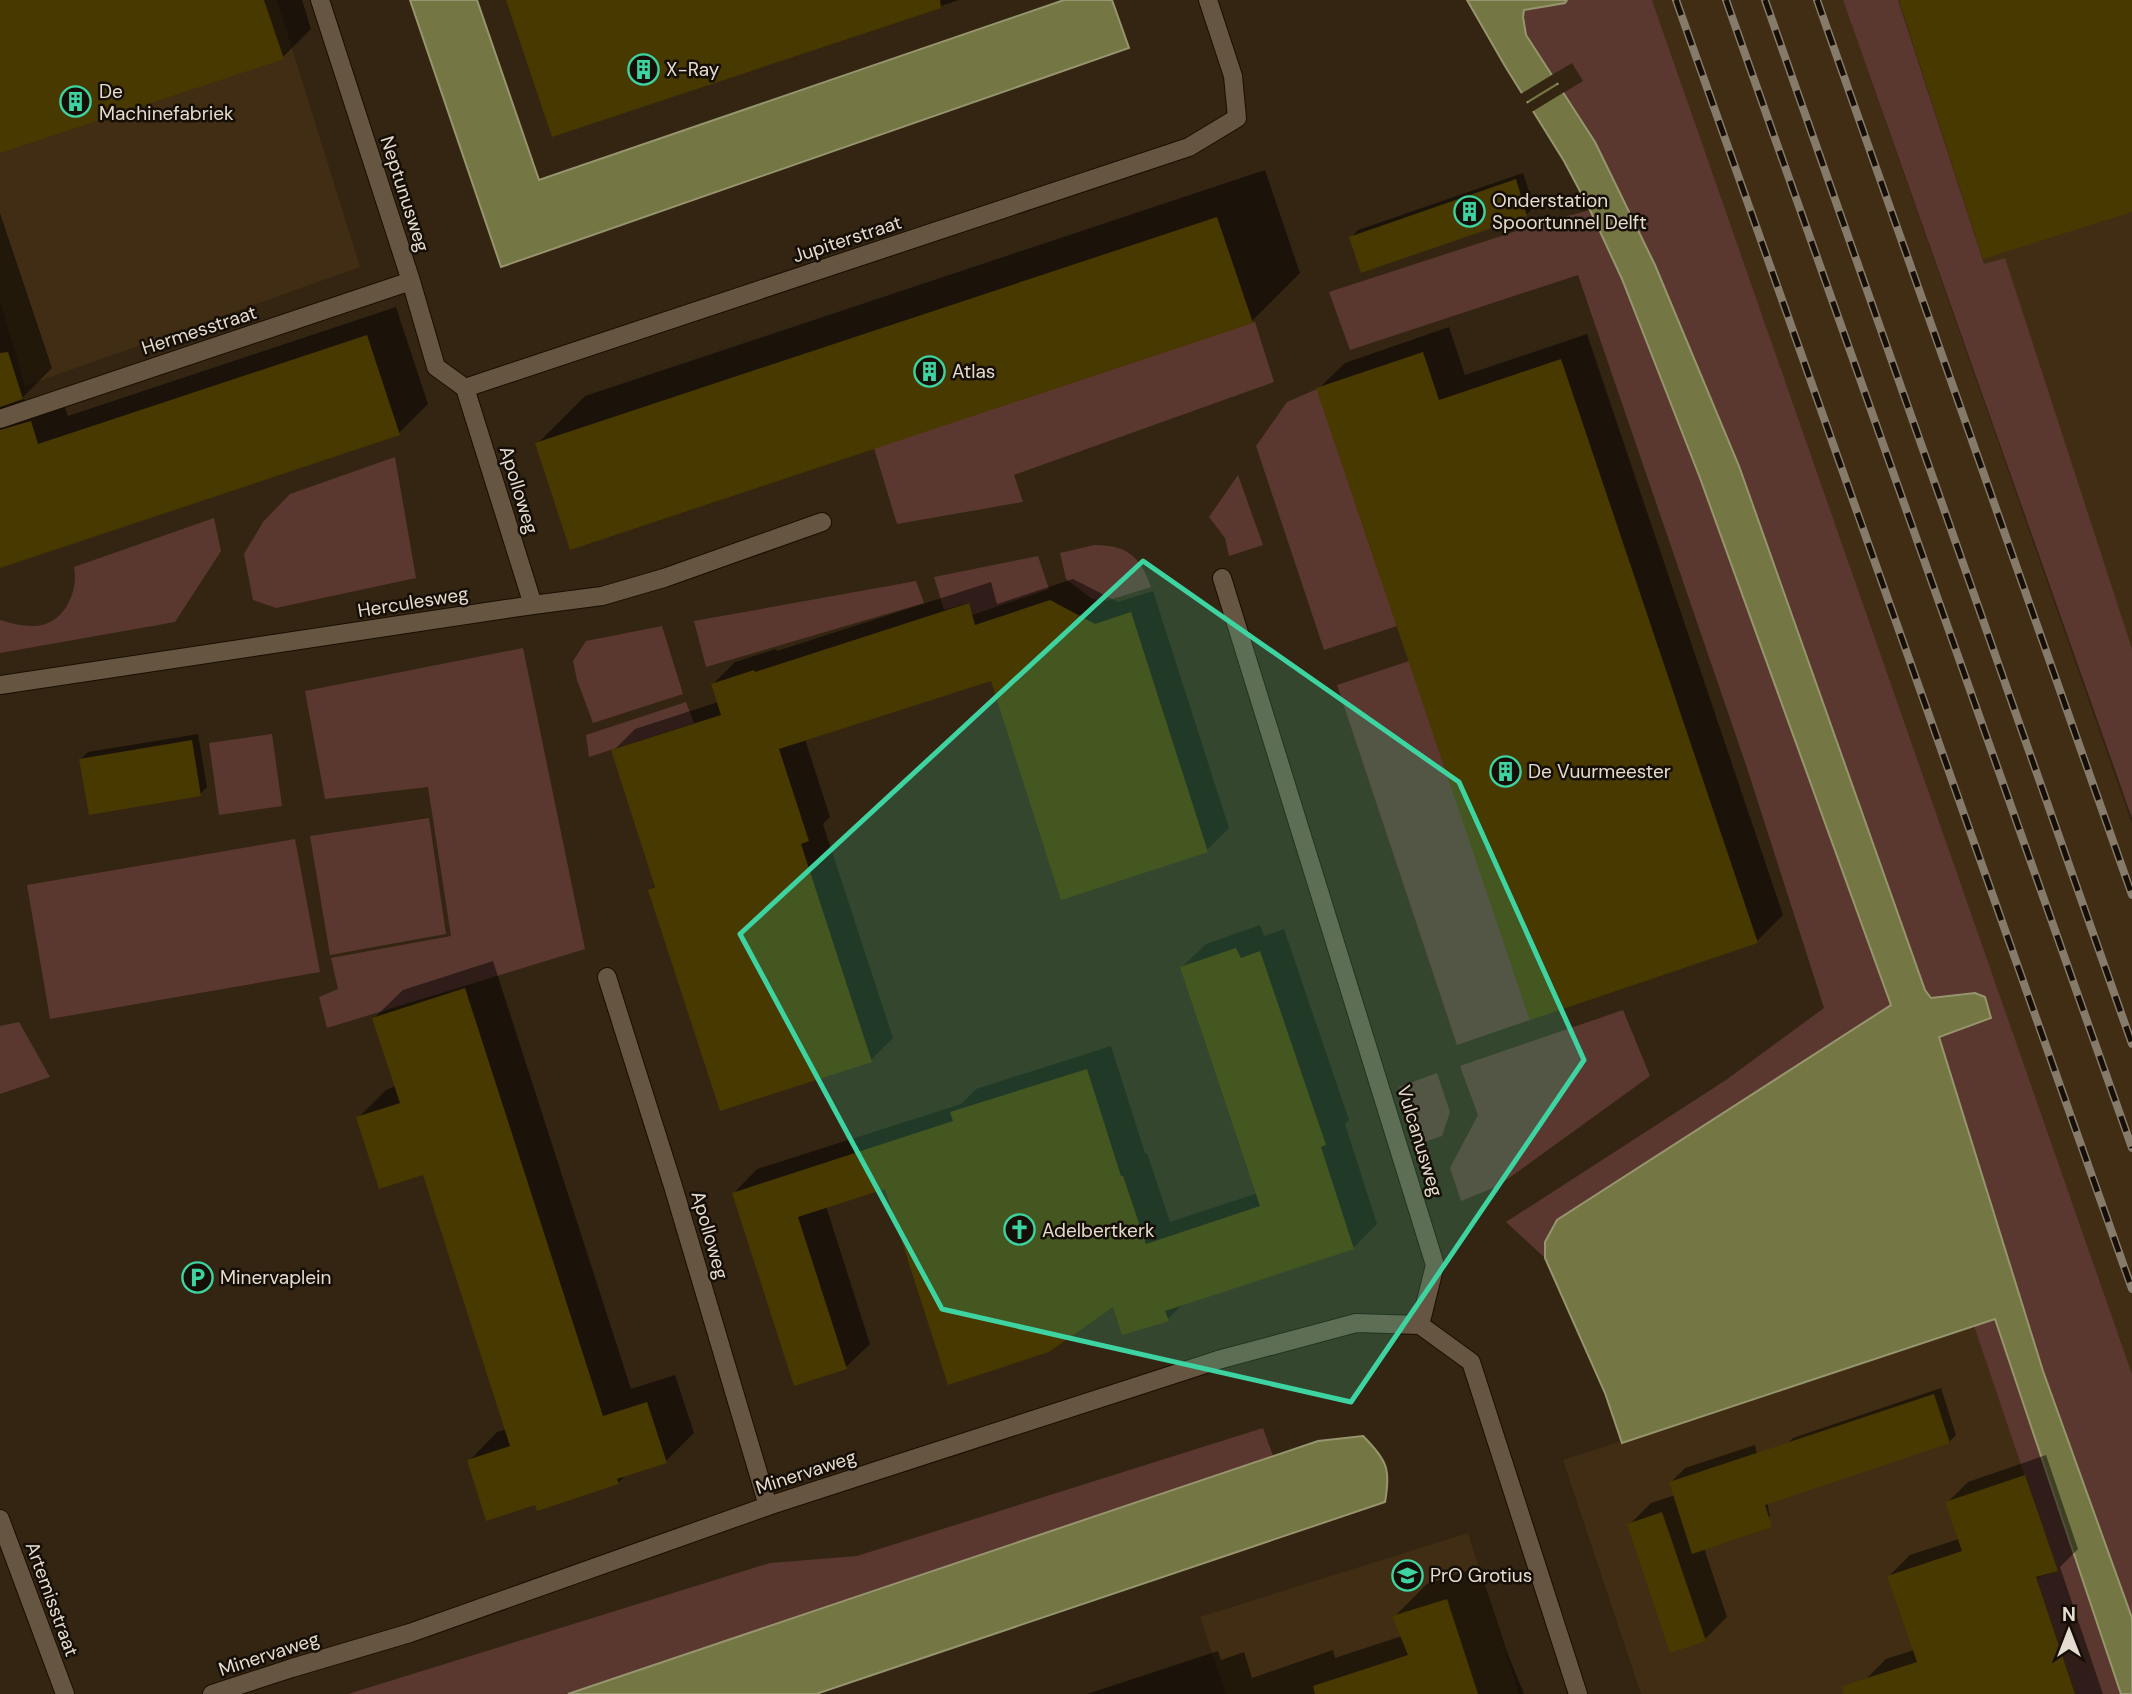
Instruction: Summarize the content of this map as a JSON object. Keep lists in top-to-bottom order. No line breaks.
{"streets":{"street":["Neptunusweg","Jupiterstraat","Hermesstraat","Apolloweg","Herculesweg","Vulcanusweg","Minervaweg","Artemisstraat"]},"crossings":[["Neptunusweg","Jupiterstraat"],["Neptunusweg","Hermesstraat"],["Neptunusweg","Apolloweg"],["Jupiterstraat","Apolloweg"],["Apolloweg","Herculesweg"],["Apolloweg","Minervaweg"],["Vulcanusweg","Minervaweg"]],"places":{"building":["X-Ray","De Machinefabriek","Onderstation Spoortunnel Delft","Atlas","De Vuurmeester"],"church":["Adelbertkerk"],"parking":["Minervaplein"],"school or university":["PrO Grotius"]},"north":"top"}
